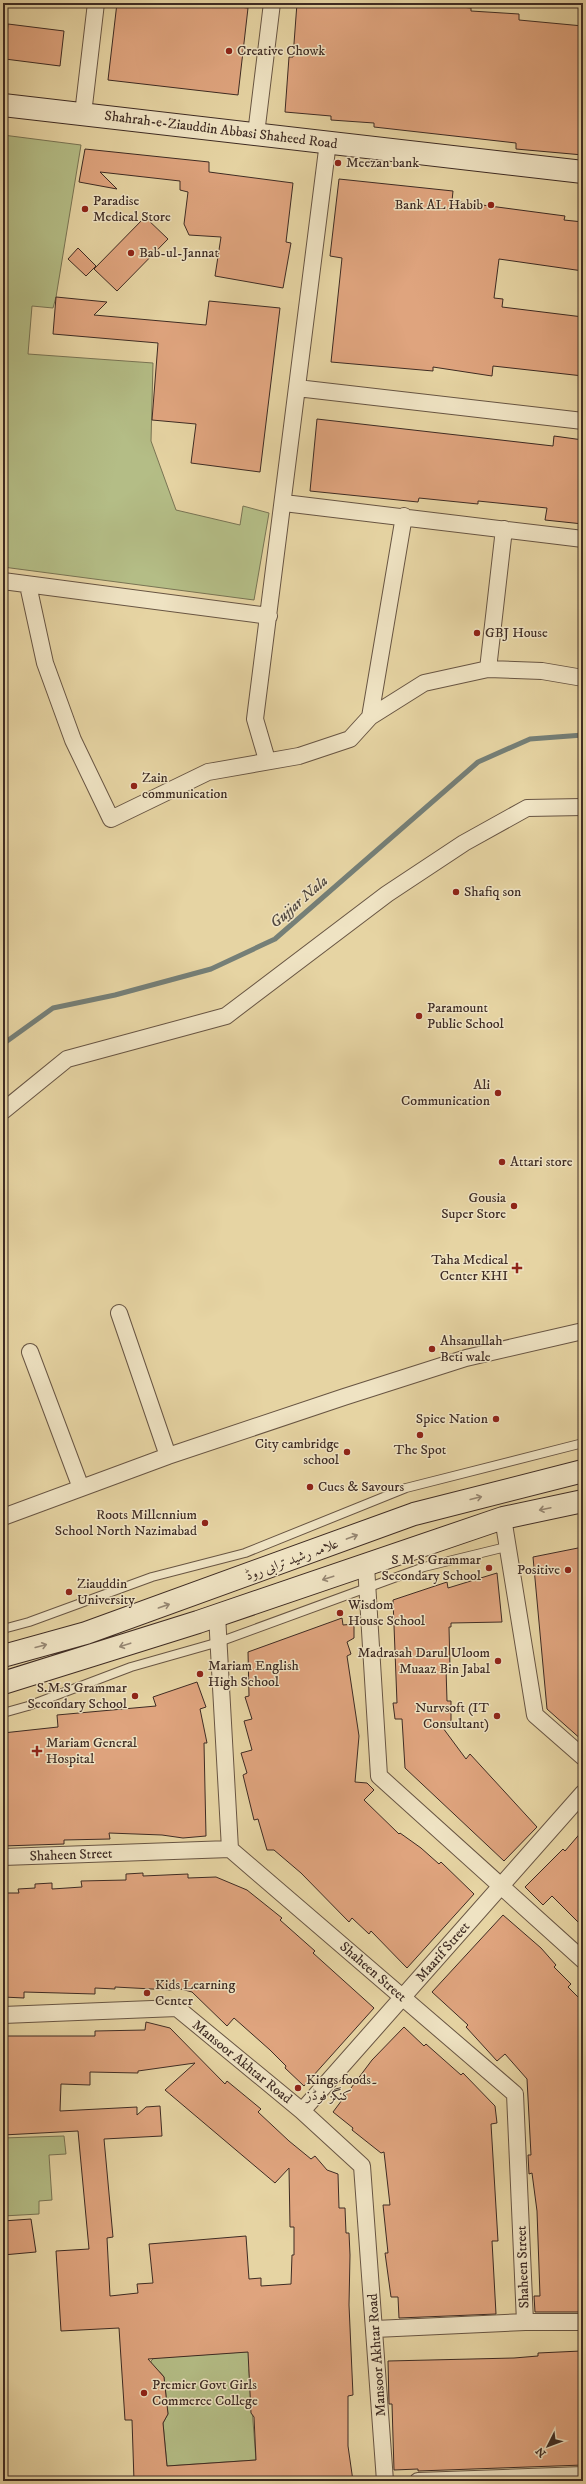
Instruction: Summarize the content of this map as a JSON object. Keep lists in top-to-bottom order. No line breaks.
{"streets":{"main road":["Shahrah-e-Ziauddin Abbasi Shaheed Road","علامہ رشید ترابی روڈ"],"street":["Shaheen Street","Maarif Street","Mansoor Akhtar Road"]},"crossings":[["Shaheen Street","Maarif Street"],["Maarif Street","Mansoor Akhtar Road"]],"water":["Gujjar Nala"],"places":{"other":["Creative Chowk","Meezan bank","Bank AL Habib","Paradise Medical Store","Bab-ul-Jannat","GBJ House","Zain communication","Shafiq son","Paramount Public School","Ali Communication","Attari store","Gousia Super Store","Ahsanullah Beti wale","Spice Nation","The Spot","City cambridge school","Cues & Savours","Roots Millennium School North Nazimabad","S M S Grammar Secondary School","Positive","Ziauddin University","Wisdom House School","Madrasah Darul Uloom Muaaz Bin Jabal","Mariam English High School","S.M.S Grammar Secondary School","Nurvsoft (IT Consultant)","Kids Learning Center","Kings foods۔ کنگز فوڈز","Premier Govt Girls Commerce College"],"health":["Taha Medical Center KHI","Mariam General Hospital"]},"north":"bottom left"}
